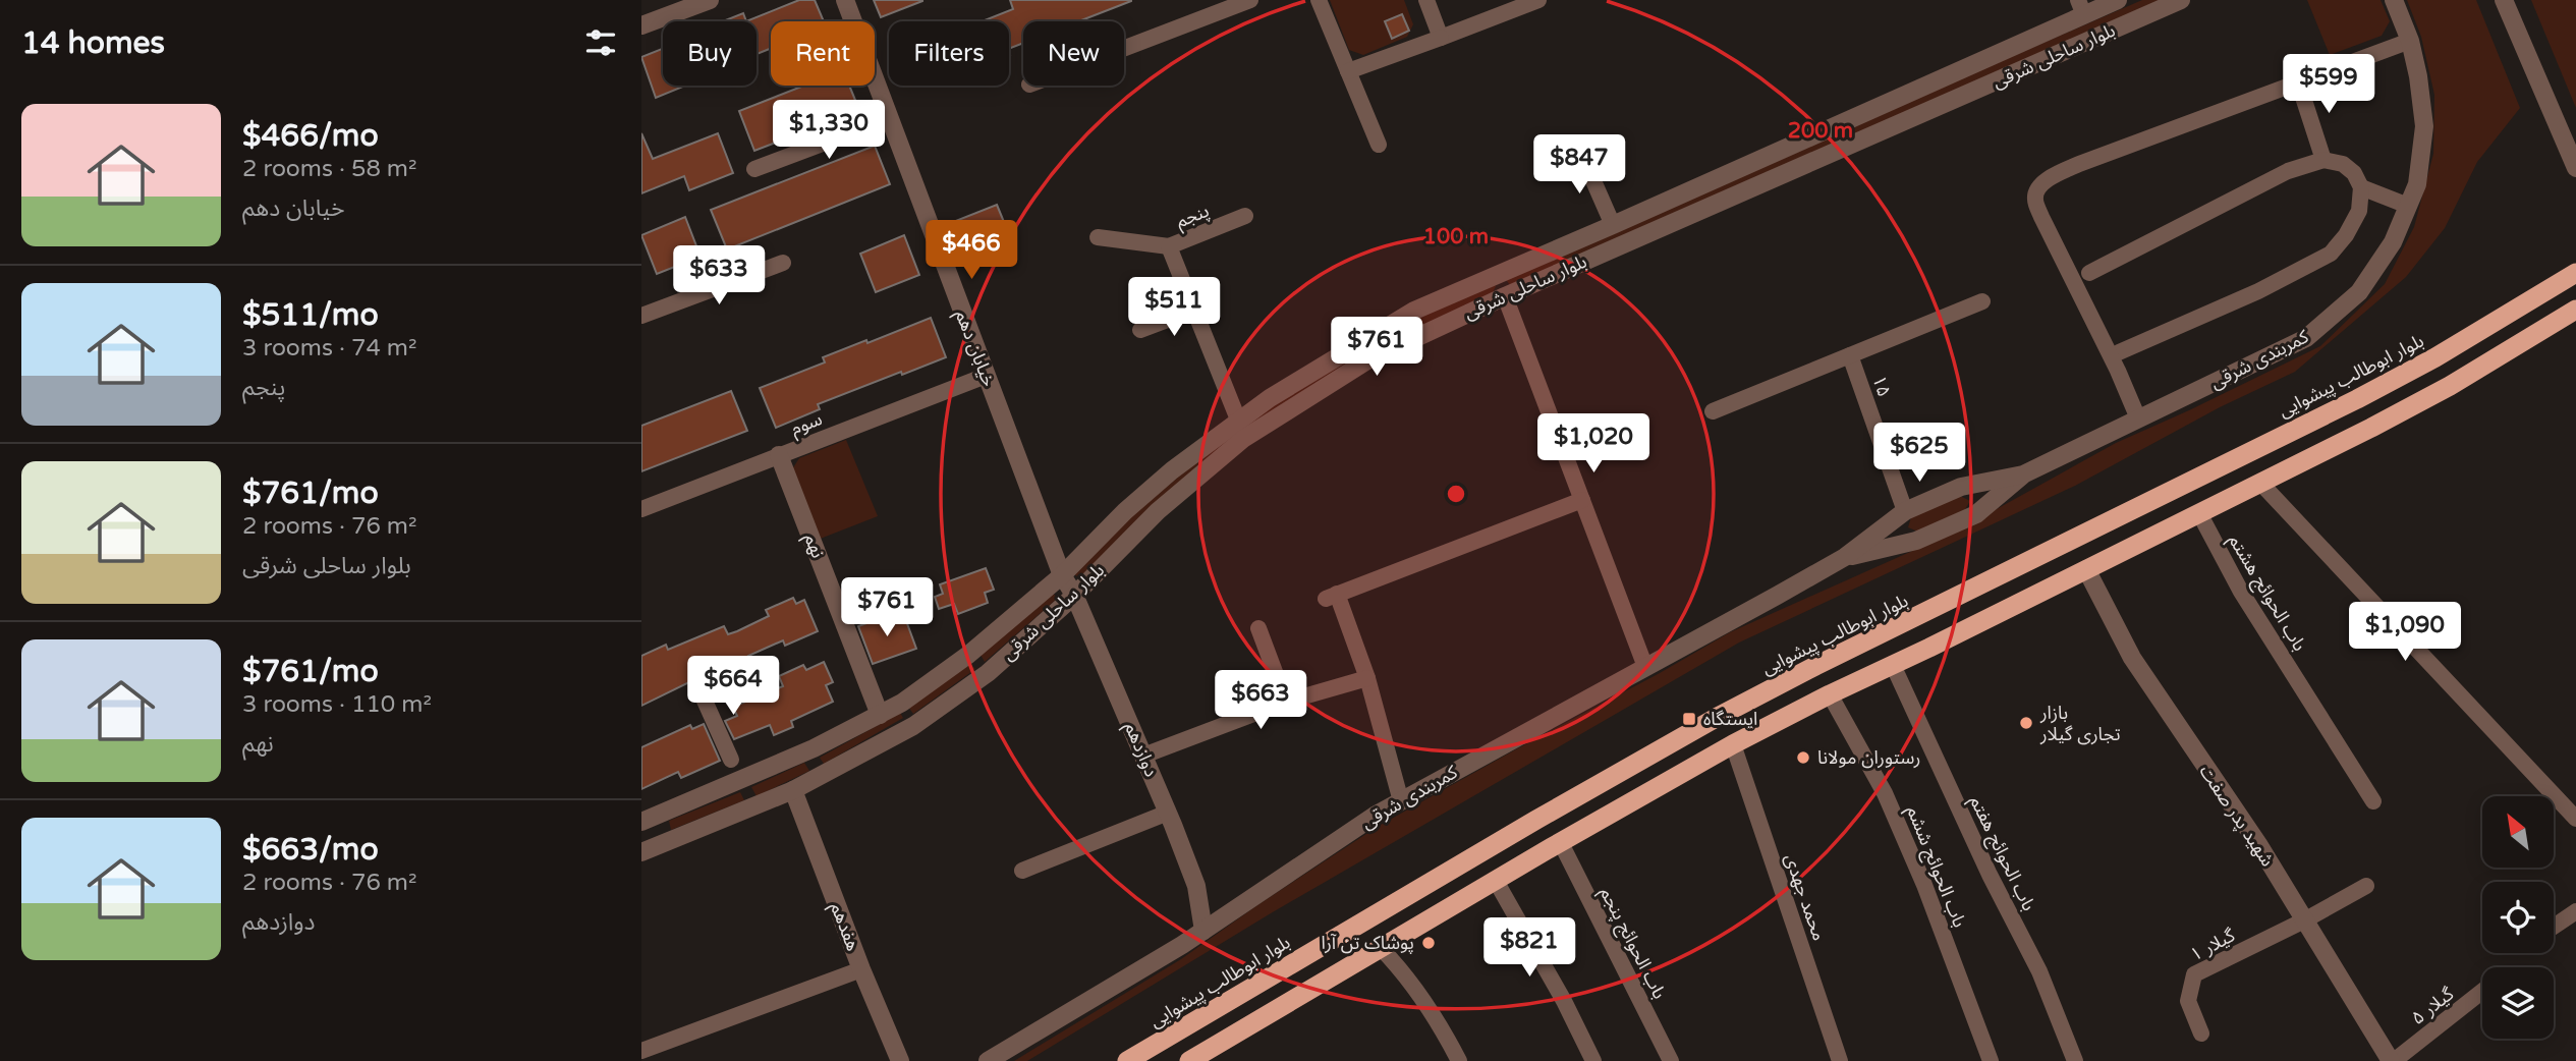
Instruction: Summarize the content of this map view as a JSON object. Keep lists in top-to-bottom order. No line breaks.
{"streets":{"highway":["بلوار ابوطالب پیشوایی"],"street":["بلوار ساحلی شرقی","پنجم","خیابان دهم","کمربندی شرقی","۱۵","سوم","نهم","باب الحوائج هشتم","دوازدهم","شهید پدر صفت","باب الحوائج هفتم","باب الحوائج ششم","محمد جهدی","هفدهم","باب الحوائج پنجم","گیلار ۱","گیلار ۵"]},"crossings":[["بلوار ساحلی شرقی","پنجم"],["بلوار ساحلی شرقی","خیابان دهم"],["بلوار ساحلی شرقی","نهم"],["بلوار ساحلی شرقی","دوازدهم"],["بلوار ساحلی شرقی","هفدهم"],["خیابان دهم","سوم"],["خیابان دهم","دوازدهم"],["کمربندی شرقی","۱۵"],["کمربندی شرقی","دوازدهم"],["سوم","نهم"],["شهید پدر صفت","گیلار ۱"],["شهید پدر صفت","گیلار ۵"]],"places":{"transit":["ایستگاه"],"other":["بازار تجاری گیلار","رستوران مولانا","پوشاک تن آرا"]},"north":"top left","page":{"heading":"14 homes","chip":["Buy","Rent","Filters","New"],"price":["$599","$1,330","$847","$466","$633","$511","$761","$1,020","$625","$761","$1,090","$664","$663","$821"],"list":[{"name":"$466/mo","note":"2 rooms · 58 m² · خیابان دهم"},{"name":"$511/mo","note":"3 rooms · 74 m² · پنجم"},{"name":"$761/mo","note":"2 rooms · 76 m² · بلوار ساحلی شرقی"},{"name":"$761/mo","note":"3 rooms · 110 m² · نهم"},{"name":"$663/mo","note":"2 rooms · 76 m² · دوازدهم"}]},"rings":["200 m","100 m"]}
